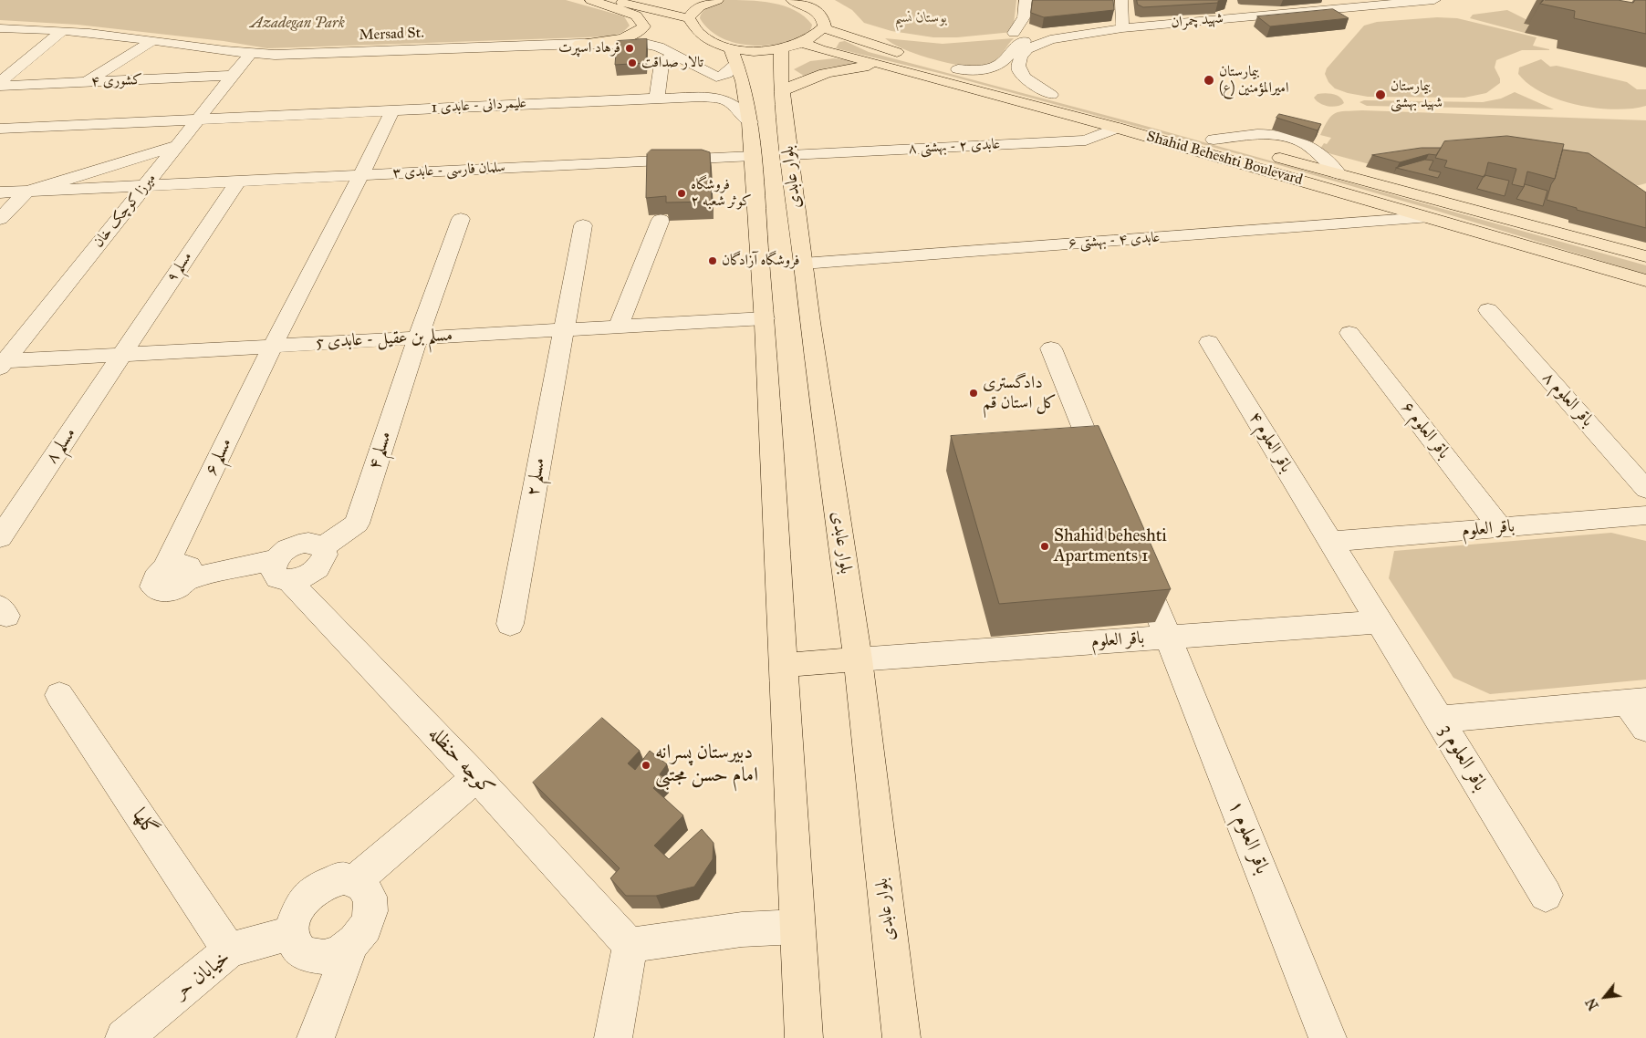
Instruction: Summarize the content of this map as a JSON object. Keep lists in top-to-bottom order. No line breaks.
{"streets":{"main road":["Shahid Beheshti Boulevard","بلوار عابدی"],"street":["شهید چمران","Mersad St.","کشوری ۴","علیمردانی - عابدی 1","عابدی ۲ - بهشتی ۸","سلمان فارسی - عابدی ۳","میرزا کوچک خان","عابدی ۴ - بهشتی ۶","مسلم ۹","مسلم بن عقیل - عابدی 5","باقر العلوم ۸","باقر العلوم ۶","باقر العلوم ۴","مسلم ۸","مسلم ۴","مسلم ۶","مسلم ۲","باقر العلوم","باقر العلوم 3","کوچه حنظله","گلها","باقر العلوم ۱","خیابان حر"]},"crossings":[["شهید چمران","Shahid Beheshti Boulevard"],["Mersad St.","میرزا کوچک خان"],["کشوری ۴","میرزا کوچک خان"],["علیمردانی - عابدی 1","میرزا کوچک خان"],["علیمردانی - عابدی 1","مسلم ۶"],["عابدی ۲ - بهشتی ۸","Shahid Beheshti Boulevard"],["عابدی ۲ - بهشتی ۸","بلوار عابدی"],["Shahid Beheshti Boulevard","بلوار عابدی"],["Shahid Beheshti Boulevard","عابدی ۴ - بهشتی ۶"],["سلمان فارسی - عابدی ۳","میرزا کوچک خان"],["سلمان فارسی - عابدی ۳","مسلم ۹"],["سلمان فارسی - عابدی ۳","مسلم ۶"],["بلوار عابدی","عابدی ۴ - بهشتی ۶"],["بلوار عابدی","باقر العلوم"],["میرزا کوچک خان","مسلم بن عقیل - عابدی 5"],["مسلم ۹","مسلم بن عقیل - عابدی 5"],["مسلم ۹","مسلم ۸"],["مسلم بن عقیل - عابدی 5","مسلم ۸"],["مسلم بن عقیل - عابدی 5","مسلم ۴"],["مسلم بن عقیل - عابدی 5","مسلم ۶"],["مسلم بن عقیل - عابدی 5","مسلم ۲"],["باقر العلوم ۶","باقر العلوم"],["باقر العلوم ۴","باقر العلوم"],["باقر العلوم ۴","باقر العلوم 3"],["مسلم ۴","مسلم ۶"],["مسلم ۴","کوچه حنظله"],["مسلم ۶","کوچه حنظله"],["باقر العلوم","باقر العلوم 3"],["باقر العلوم","باقر العلوم ۱"],["گلها","خیابان حر"]],"parks":["بوستان نسیم","Azadegan Park"],"places":["فرهاد اسپرت","تالار صداقت","بیمارستان امیرالمؤمنین (ع)","بیمارستان شهید بهشتی","فروشگاه کوثر شعبه ۲","فروشگاه آزادگان","دادگستری کل استان قم","Shahid beheshti Apartments 1","دبیرستان پسرانه امام حسن مجتبی"],"north":"bottom left"}
